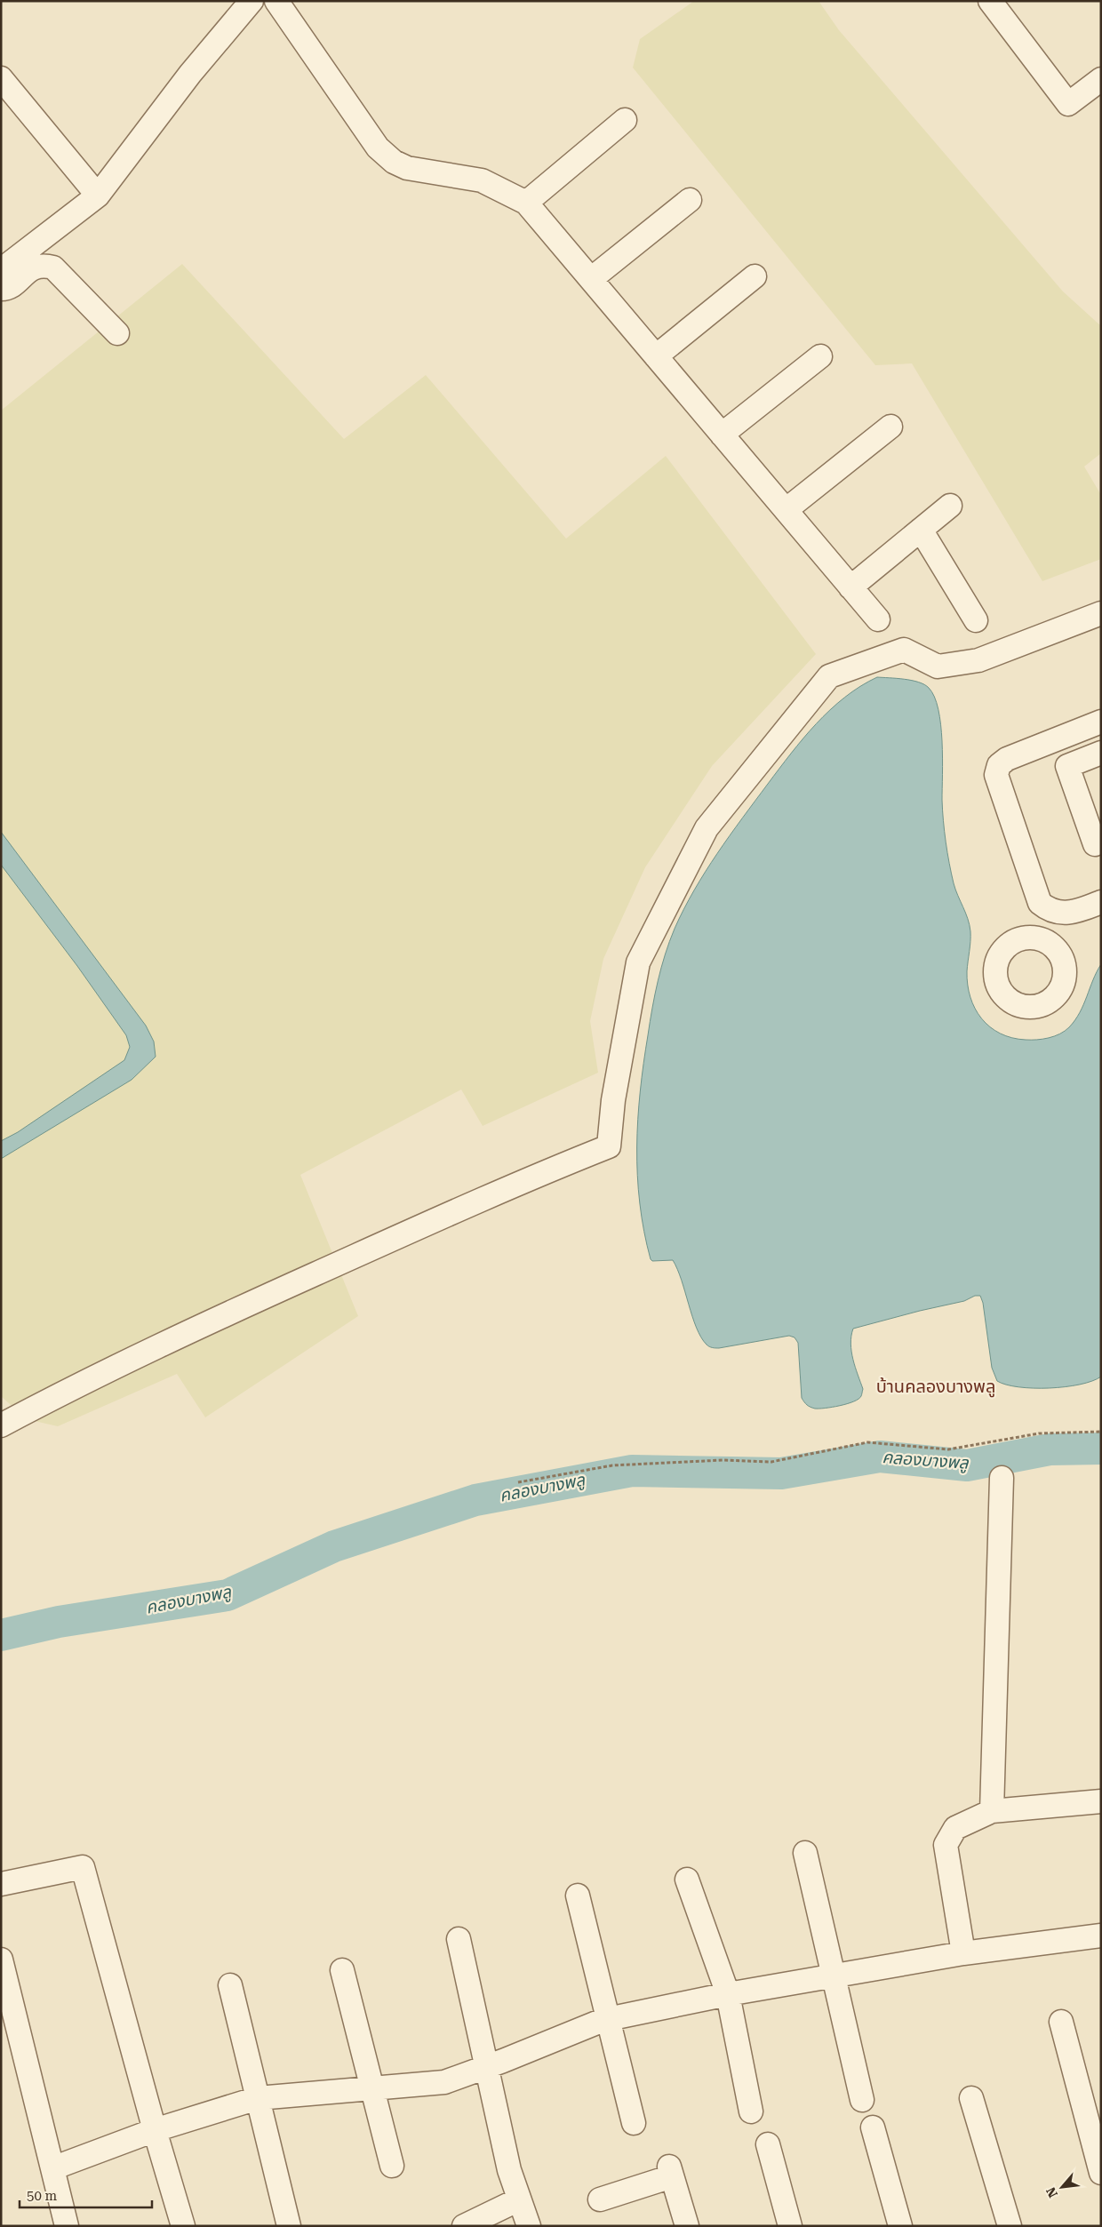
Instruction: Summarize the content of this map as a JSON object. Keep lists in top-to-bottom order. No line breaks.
{"districts":["บ้านคลองบางพลู"],"water":["คลองบางพลู"],"scale_bar":"50 m","north":"bottom left"}
